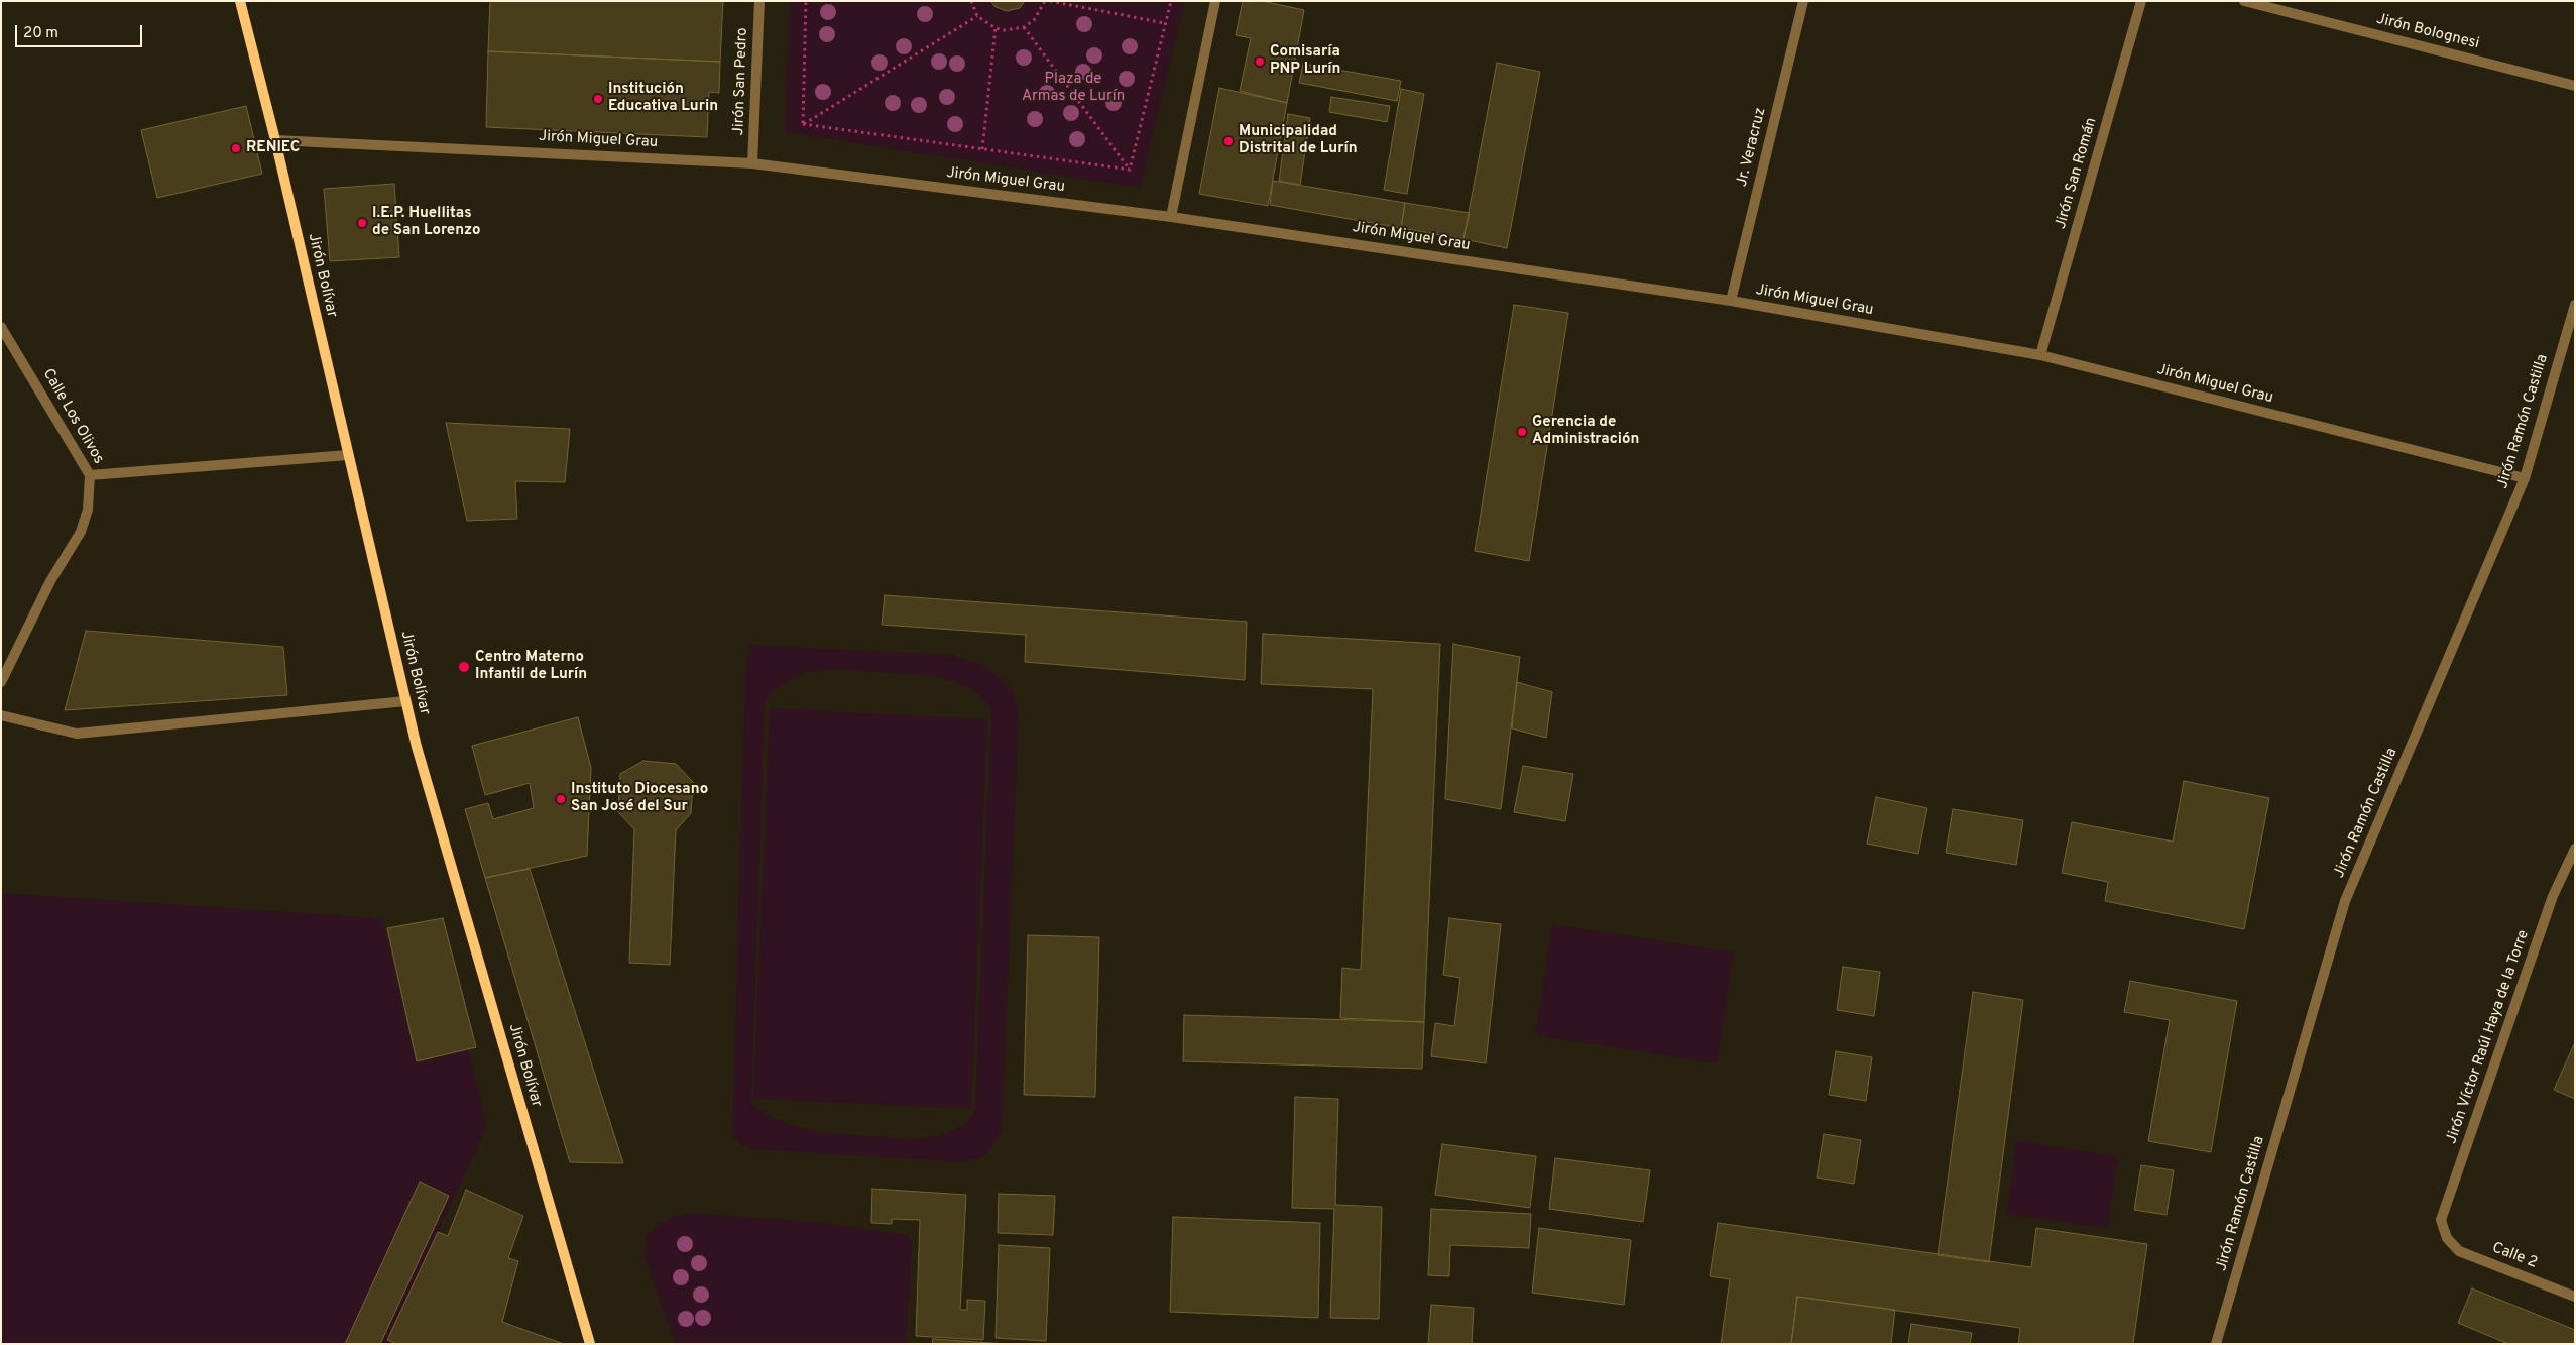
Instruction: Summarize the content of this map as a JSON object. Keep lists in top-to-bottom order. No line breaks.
{"streets":{"street":["Jirón Bolognesi","Jirón San Pedro","Jirón Miguel Grau","Jr. Veracruz","Jirón San Román","Jirón Bolívar","Calle Los Olivos","Jirón Ramón Castilla","Jirón Víctor Raúl Haya de la Torre","Calle 2"]},"crossings":[["Jirón San Pedro","Jirón Miguel Grau"],["Jirón Miguel Grau","Jr. Veracruz"],["Jirón Miguel Grau","Jirón San Román"],["Jirón Miguel Grau","Jirón Bolívar"],["Jirón Miguel Grau","Jirón Ramón Castilla"],["Jirón Víctor Raúl Haya de la Torre","Calle 2"]],"parks":["Plaza de Armas de Lurín"],"places":["Comisaría PNP Lurín","Institución Educativa Lurin","Municipalidad Distrital de Lurín","RENIEC","I.E.P. Huellitas de San Lorenzo","Gerencia de Administración","Centro Materno Infantil de Lurín","Instituto Diocesano San José del Sur"],"scale_bar":"20 m"}
